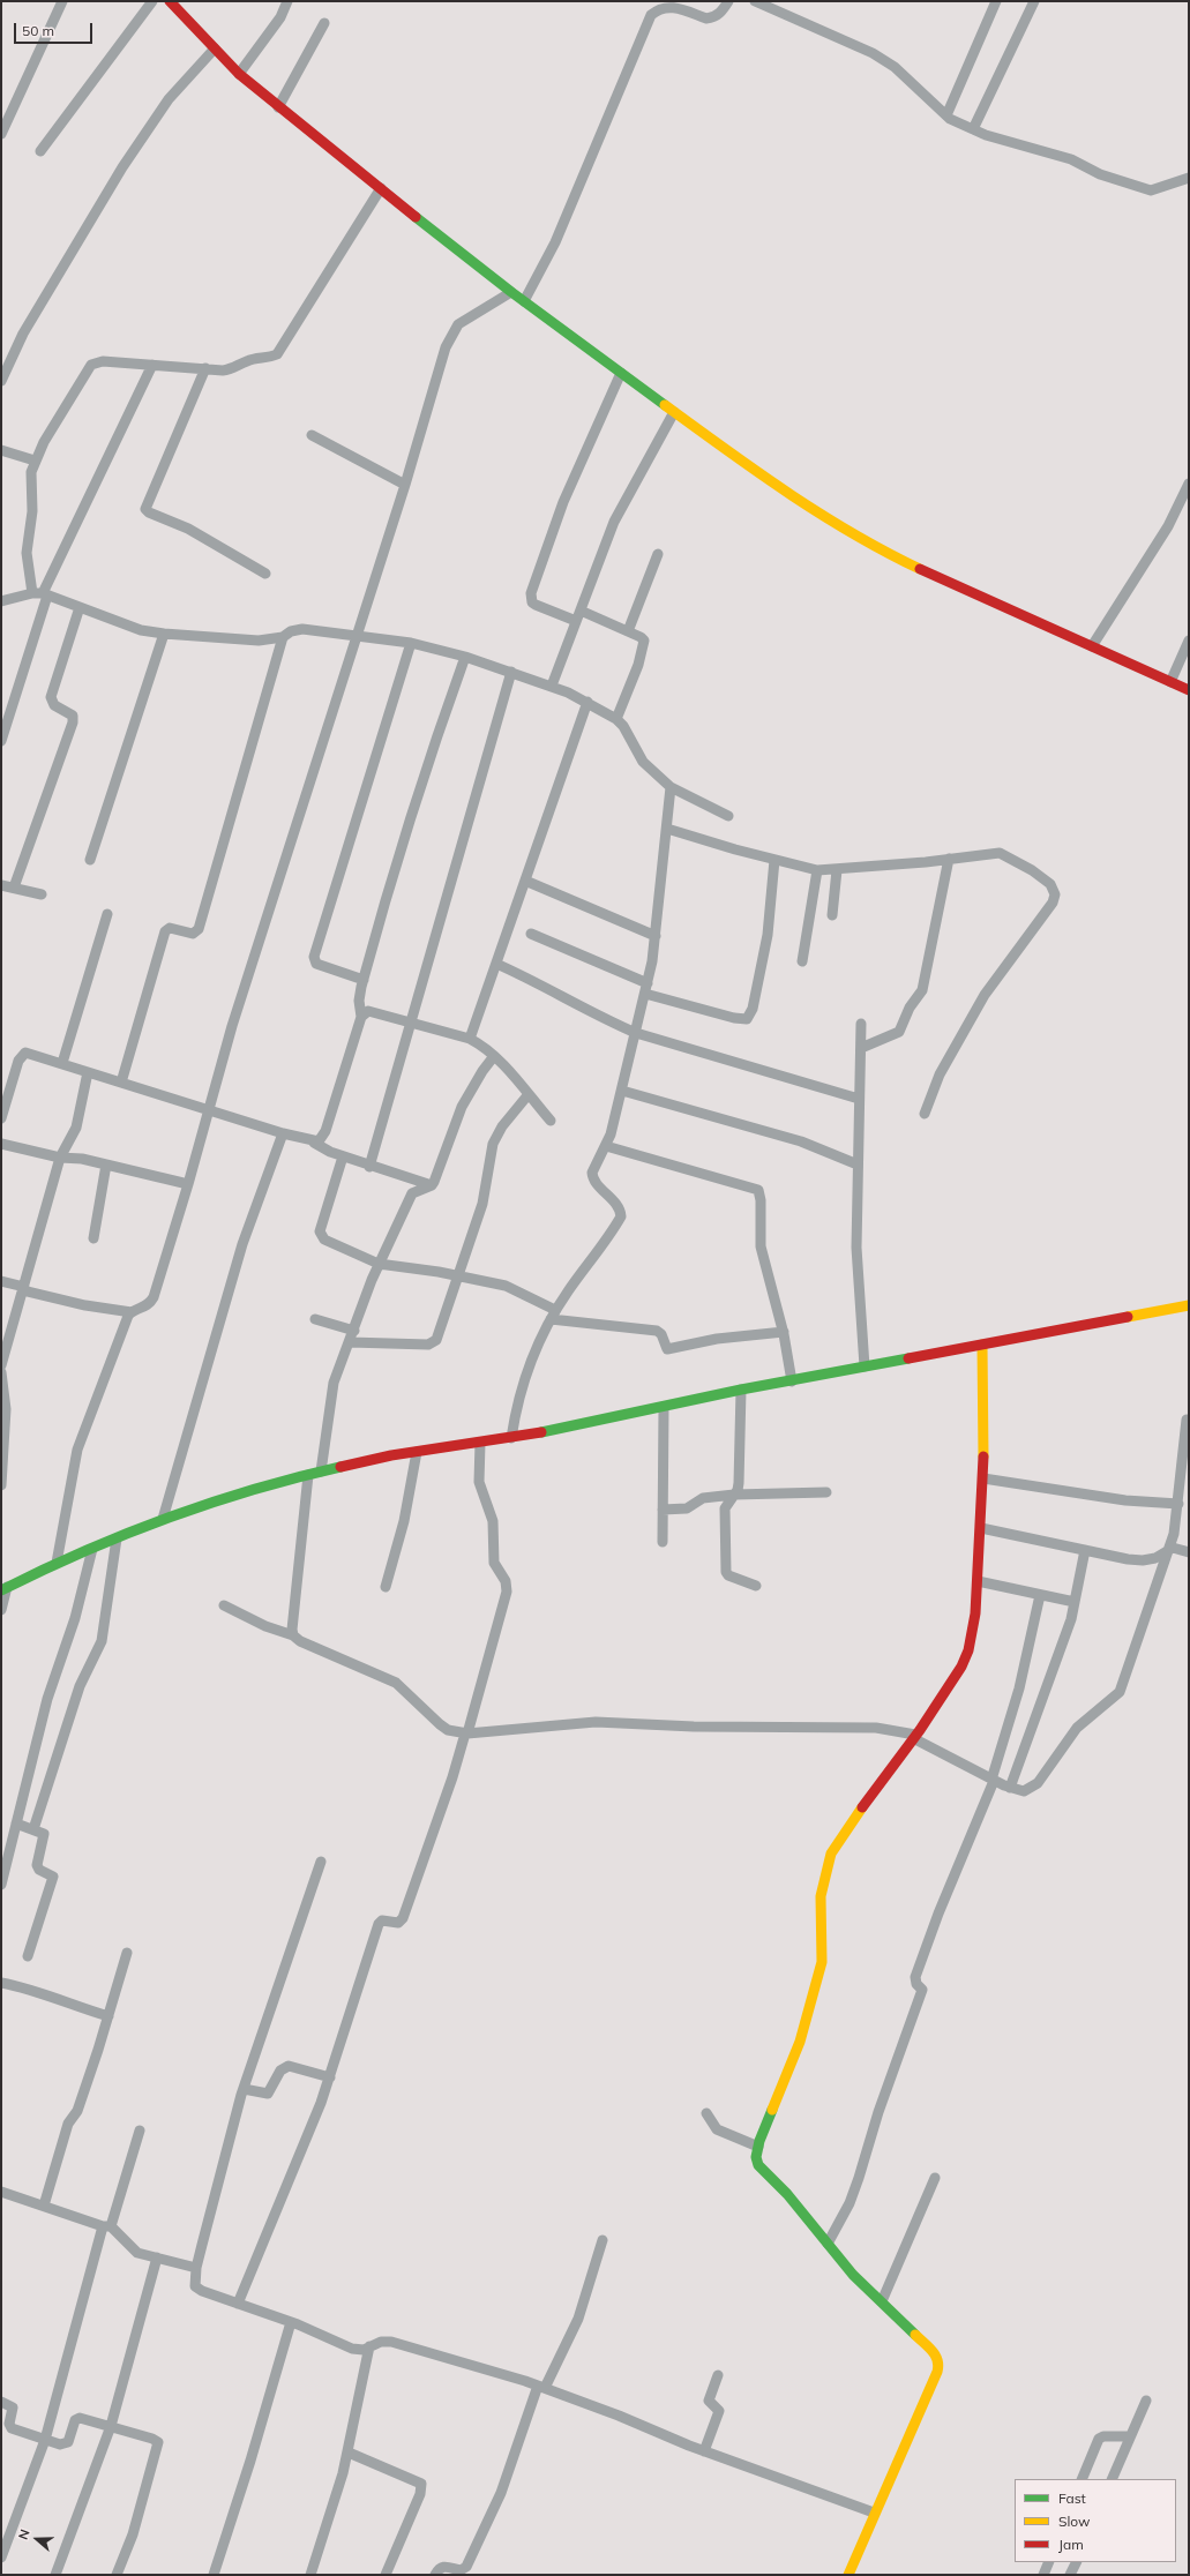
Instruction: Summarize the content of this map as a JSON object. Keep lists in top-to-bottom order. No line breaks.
{"legend":["Fast","Slow","Jam"],"scale_bar":"50 m","north":"left"}
